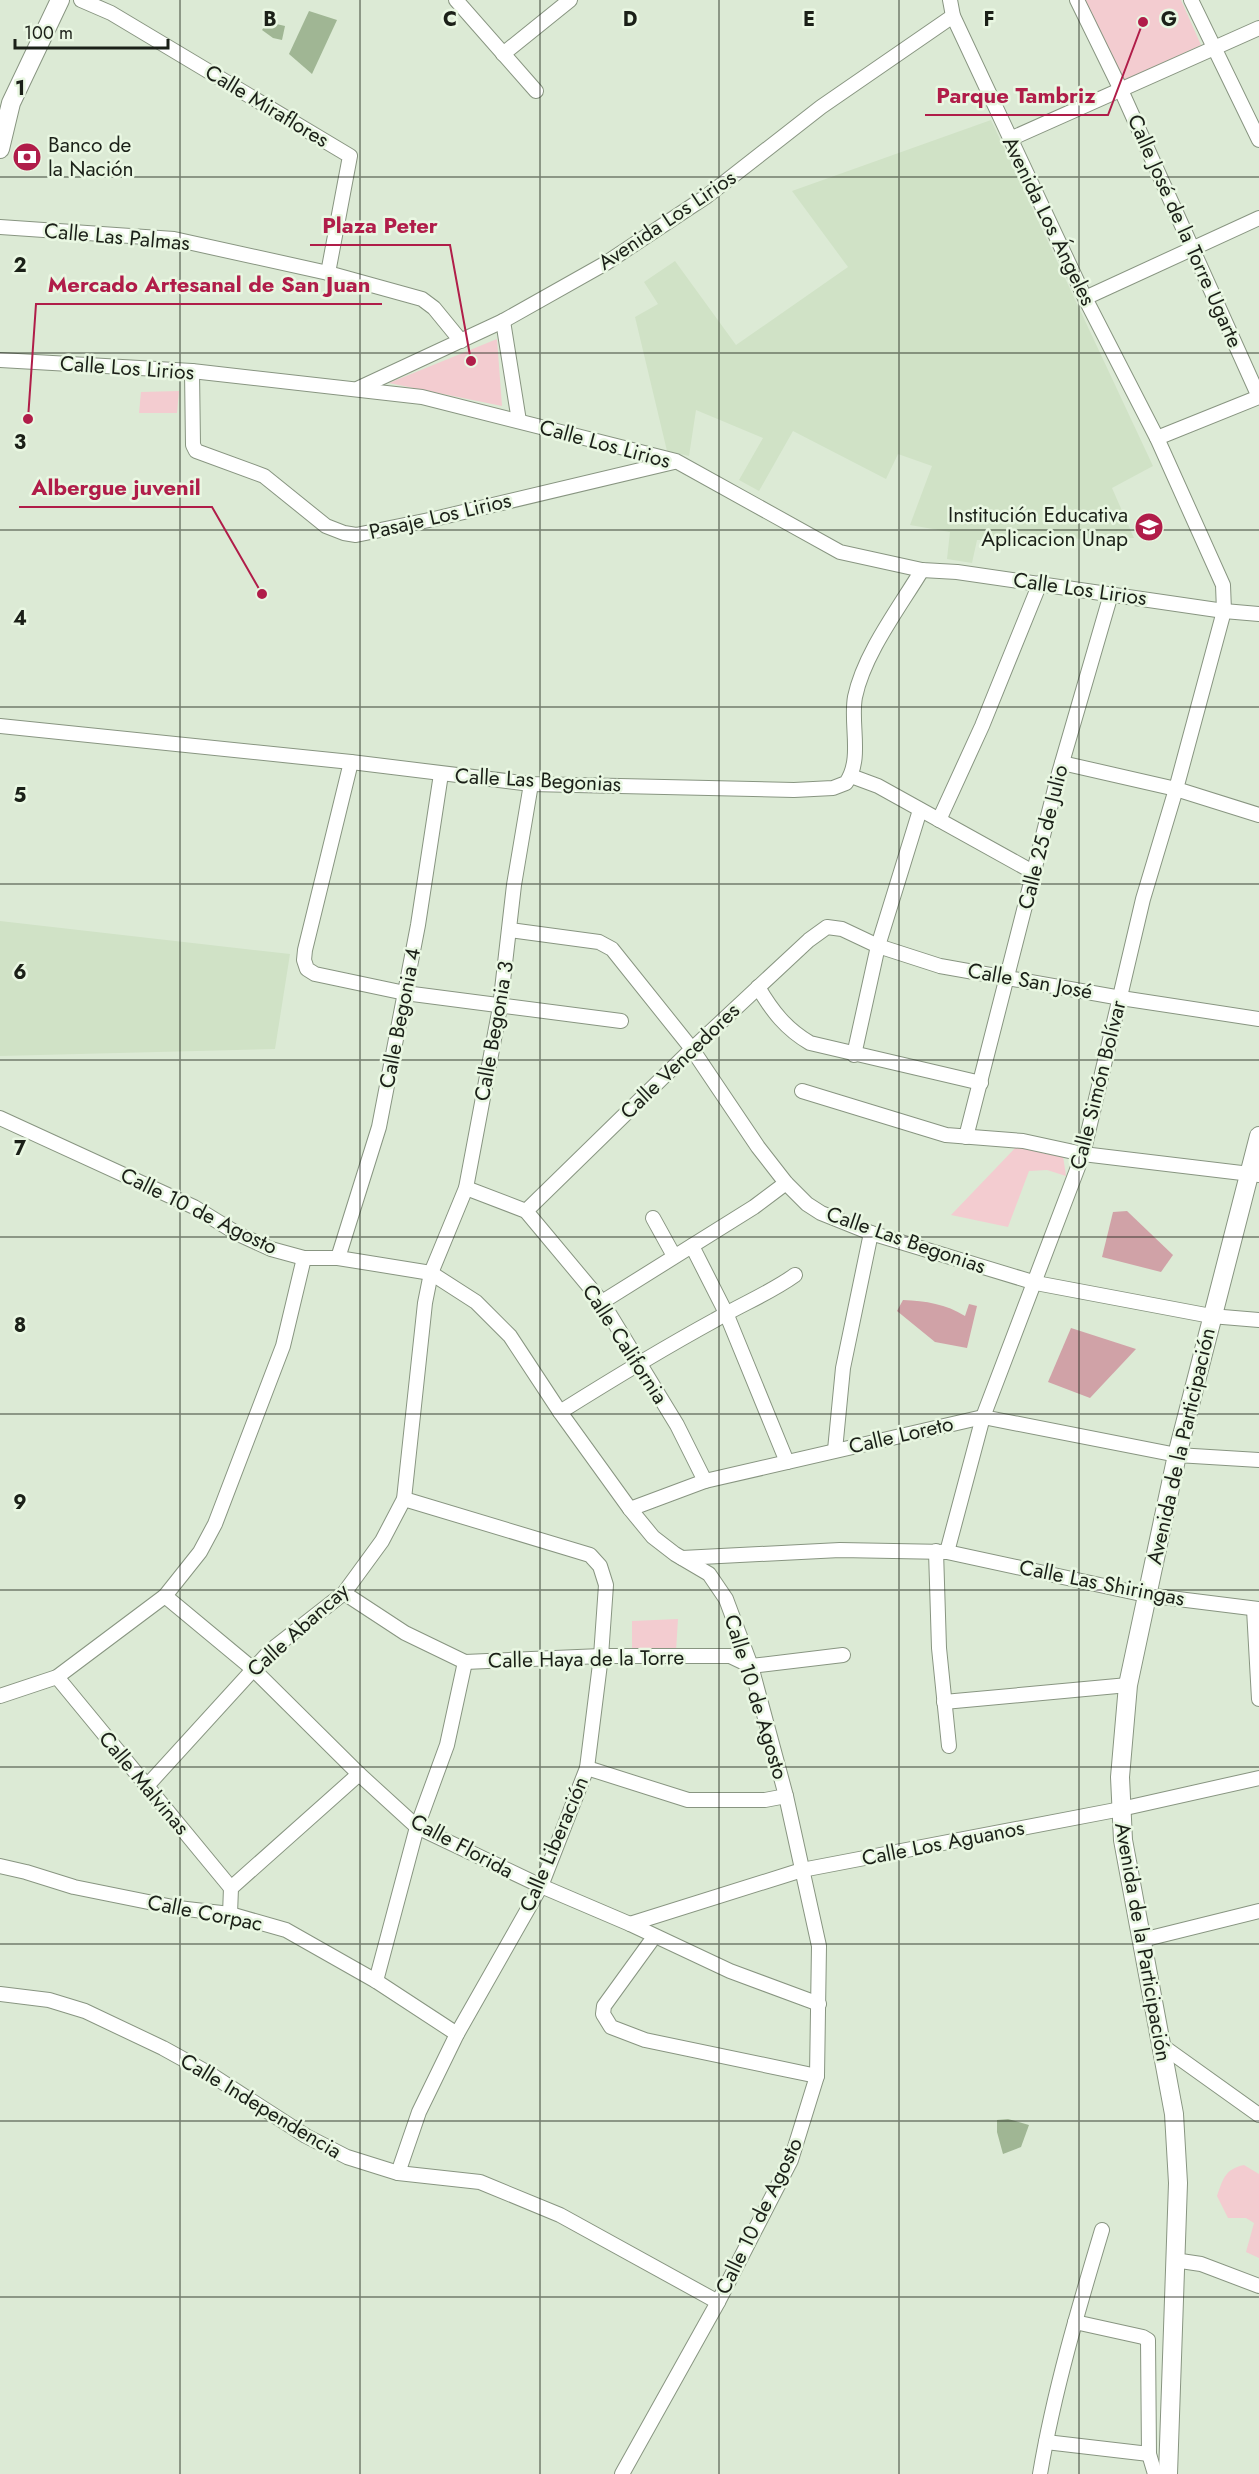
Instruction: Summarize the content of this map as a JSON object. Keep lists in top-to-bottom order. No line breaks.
{"streets":{"main road":["Avenida de la Participación"],"street":["Calle Miraflores","Avenida Los Lirios","Avenida Los Ángeles","Calle José de la Torre Ugarte","Calle Las Palmas","Calle Los Lirios","Pasaje Los Lirios","Calle Las Begonias","Calle 25 de Julio","Calle San José","Calle Begonia 4","Calle Begonia 3","Calle Vencedores","Calle Simón Bolívar","Calle 10 de Agosto","Calle California","Calle Loreto","Calle Las Shiringas","Calle Abancay","Calle Haya de la Torre","Calle Malvinas","Calle Los Aguanos","Calle Liberación","Calle Florida","Calle Corpac","Calle Independencia"]},"crossings":[["Calle Miraflores","Calle Las Palmas"],["Avenida Los Lirios","Avenida Los Ángeles"],["Avenida Los Lirios","Calle Las Palmas"],["Avenida Los Lirios","Calle Los Lirios"],["Avenida Los Ángeles","Calle Los Lirios"],["Avenida Los Ángeles","Calle Simón Bolívar"],["Calle Los Lirios","Pasaje Los Lirios"],["Calle Los Lirios","Calle 25 de Julio"],["Calle Los Lirios","Calle Simón Bolívar"],["Calle Las Begonias","Calle Begonia 4"],["Calle Las Begonias","Calle Begonia 3"],["Calle Las Begonias","Calle Vencedores"],["Calle Las Begonias","Calle Simón Bolívar"],["Calle Las Begonias","Avenida de la Participación"],["Calle 25 de Julio","Calle San José"],["Calle San José","Calle Vencedores"],["Calle San José","Calle Simón Bolívar"],["Calle Begonia 4","Calle 10 de Agosto"],["Calle Begonia 3","Calle 10 de Agosto"],["Calle Begonia 3","Calle Abancay"],["Calle Vencedores","Calle California"],["Calle Simón Bolívar","Calle Loreto"],["Calle Simón Bolívar","Calle Las Shiringas"],["Calle 10 de Agosto","Calle Loreto"],["Calle 10 de Agosto","Calle Las Shiringas"],["Calle 10 de Agosto","Calle Abancay"],["Calle 10 de Agosto","Calle Haya de la Torre"],["Calle 10 de Agosto","Calle Los Aguanos"],["Calle 10 de Agosto","Calle Florida"],["Calle 10 de Agosto","Calle Independencia"],["Calle California","Calle Loreto"],["Calle Loreto","Avenida de la Participación"],["Avenida de la Participación","Calle Las Shiringas"],["Avenida de la Participación","Calle Los Aguanos"],["Calle Abancay","Calle Haya de la Torre"],["Calle Abancay","Calle Malvinas"],["Calle Abancay","Calle Liberación"],["Calle Abancay","Calle Florida"],["Calle Haya de la Torre","Calle Liberación"],["Calle Los Aguanos","Calle Florida"],["Calle Liberación","Calle Florida"],["Calle Liberación","Calle Corpac"],["Calle Liberación","Calle Independencia"]],"places":{"other":["Parque Tambriz","Plaza Peter","Mercado Artesanal de San Juan","Albergue juvenil"],"bank":["Banco de la Nación"],"school or university":["Institución Educativa Aplicacion Unap"]},"scale_bar":"100 m","grid":{"columns":["B","C","D","E","F","G"],"rows":["1","2","3","4","5","6","7","8","9"]}}
